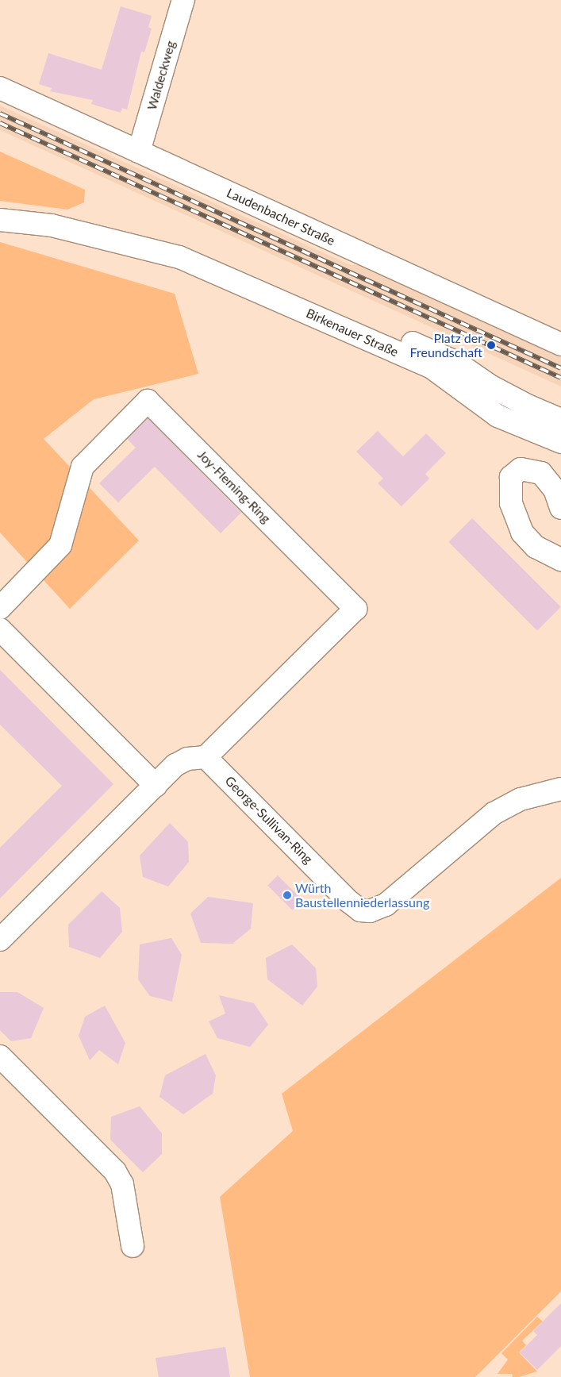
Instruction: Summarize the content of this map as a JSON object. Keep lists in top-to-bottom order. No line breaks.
{"streets":{"street":["Waldeckweg","Laudenbacher Straße","Birkenauer Straße","Joy-Fleming-Ring","George-Sullivan-Ring"]},"crossings":[["Waldeckweg","Laudenbacher Straße"],["Joy-Fleming-Ring","George-Sullivan-Ring"]],"places":["Platz der Freundschaft","Würth Baustellenniederlassung"]}
